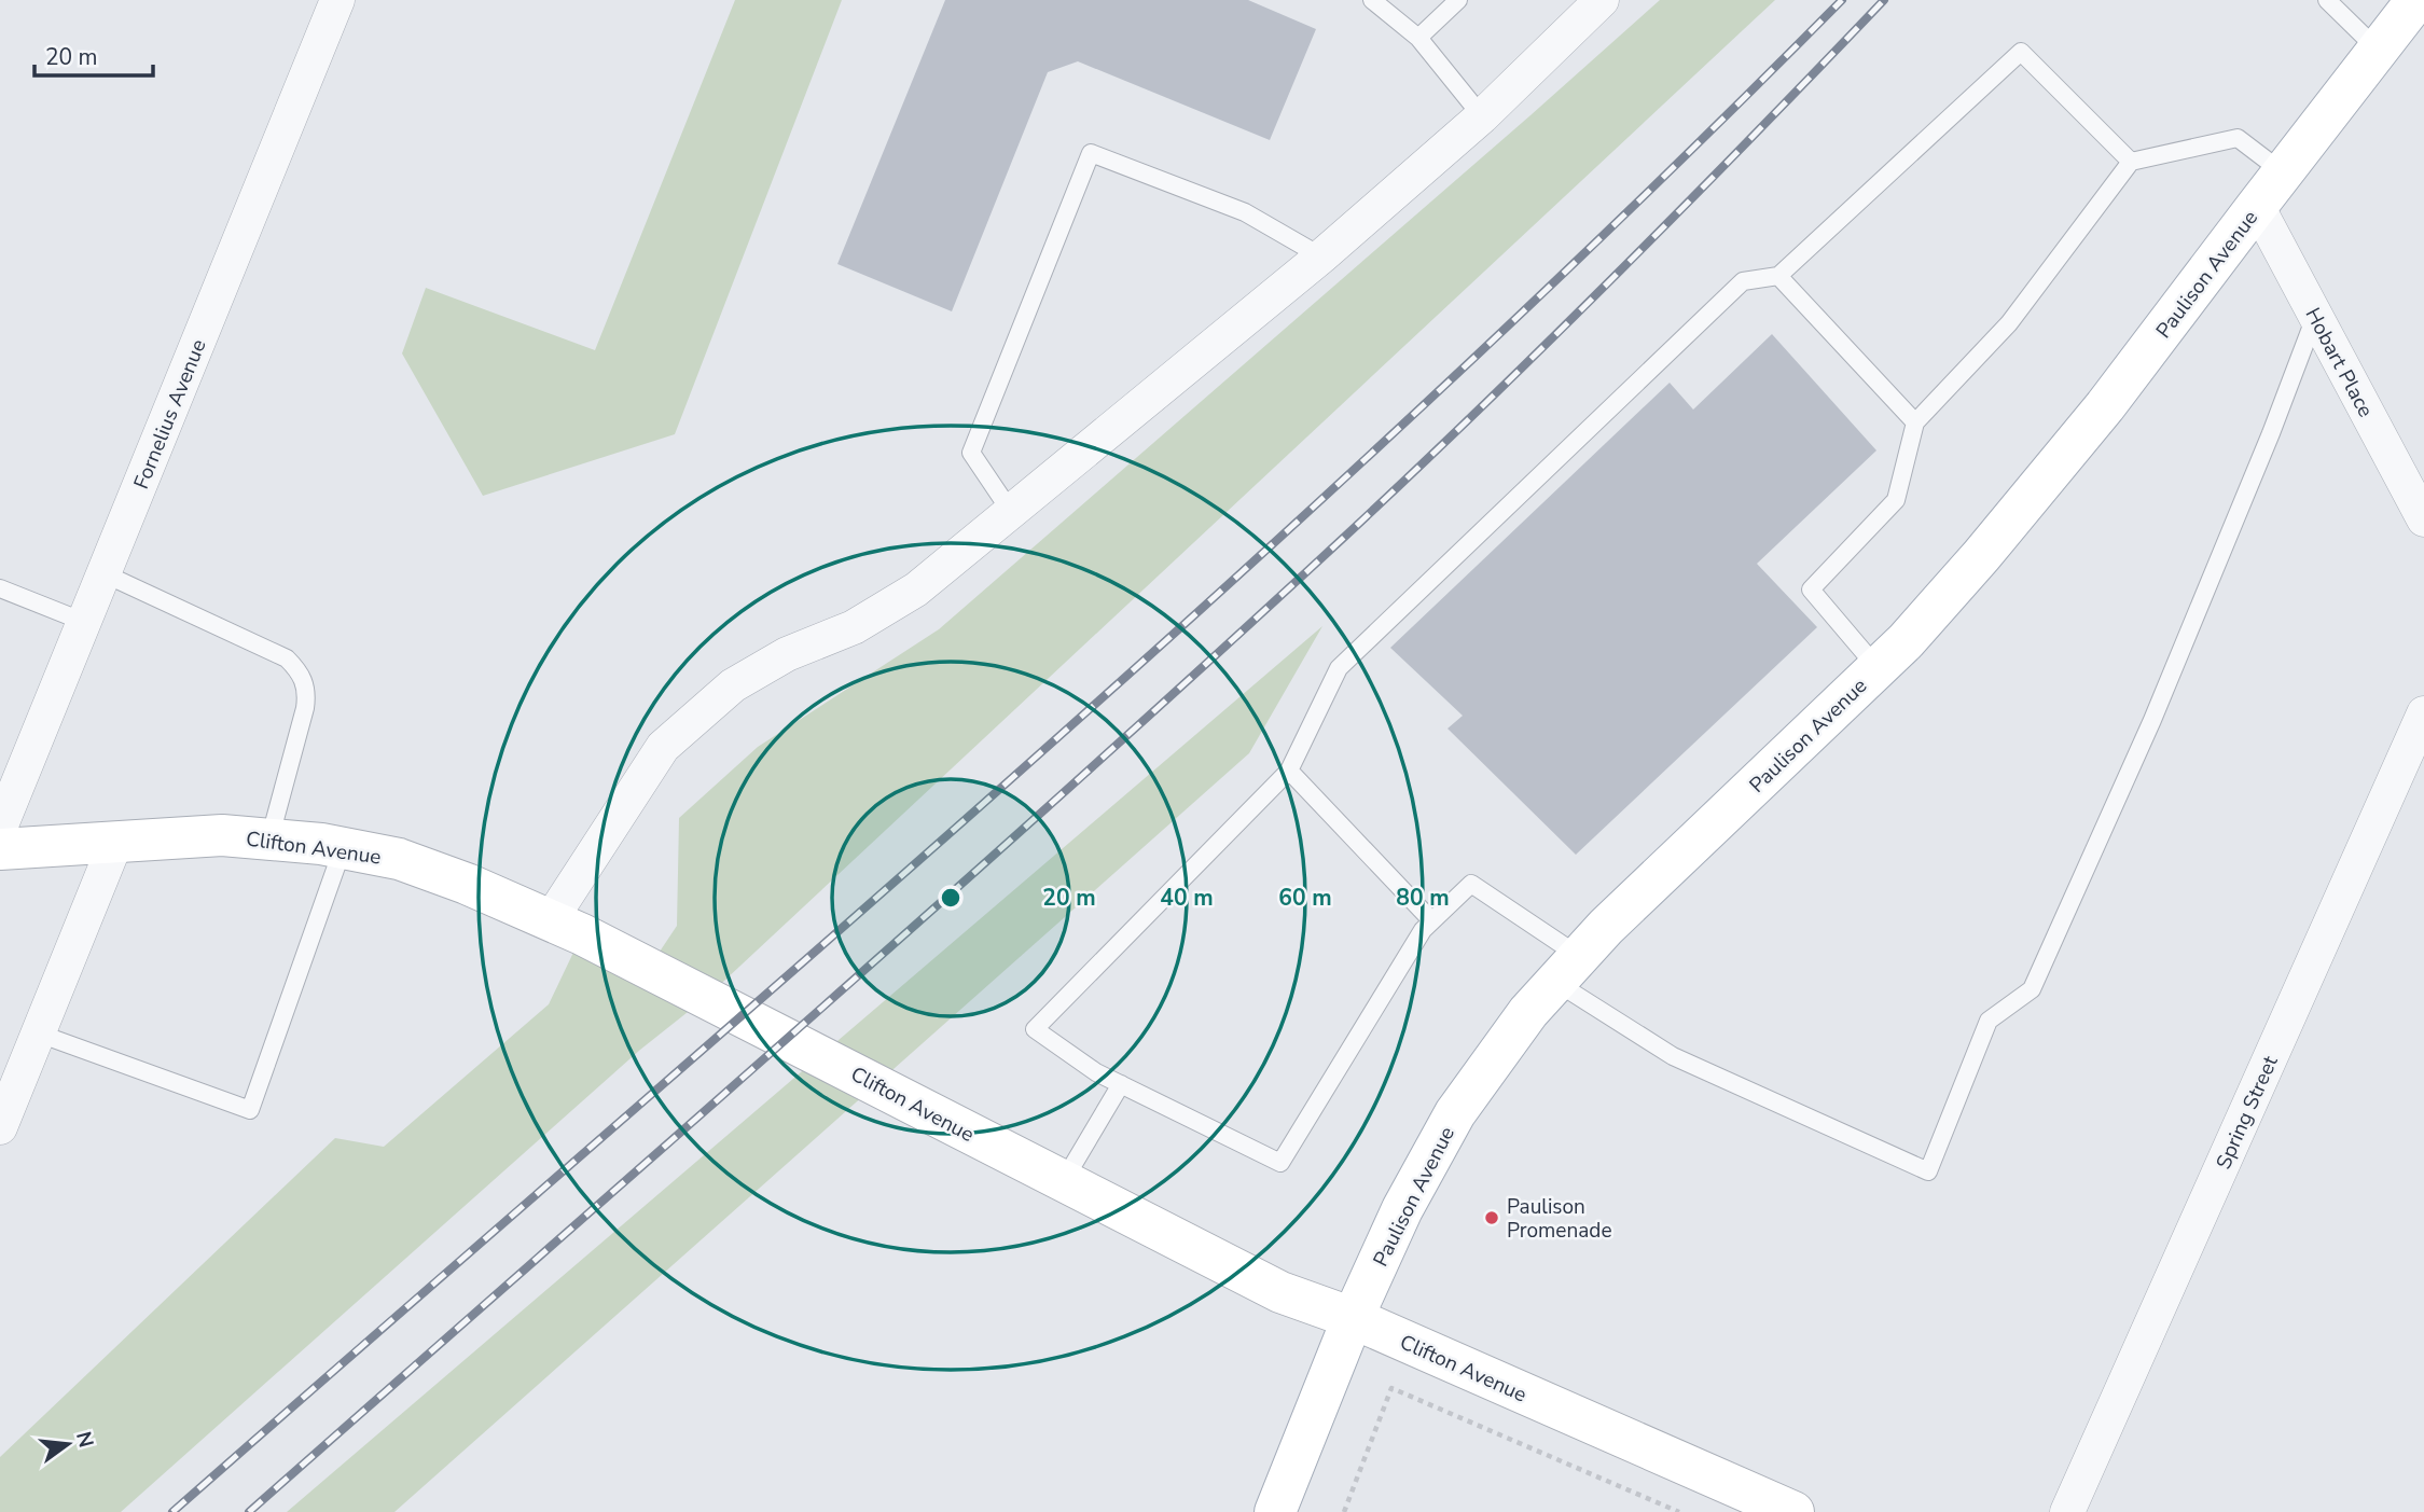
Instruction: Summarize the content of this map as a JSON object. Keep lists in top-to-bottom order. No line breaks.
{"streets":{"main road":["Paulison Avenue","Clifton Avenue"],"street":["Hobart Place","Fornelius Avenue","Spring Street"]},"crossings":[["Paulison Avenue","Hobart Place"],["Paulison Avenue","Clifton Avenue"]],"places":["Paulison Promenade"],"scale_bar":"20 m","north":"right","rings":["20 m","40 m","60 m","80 m"]}
